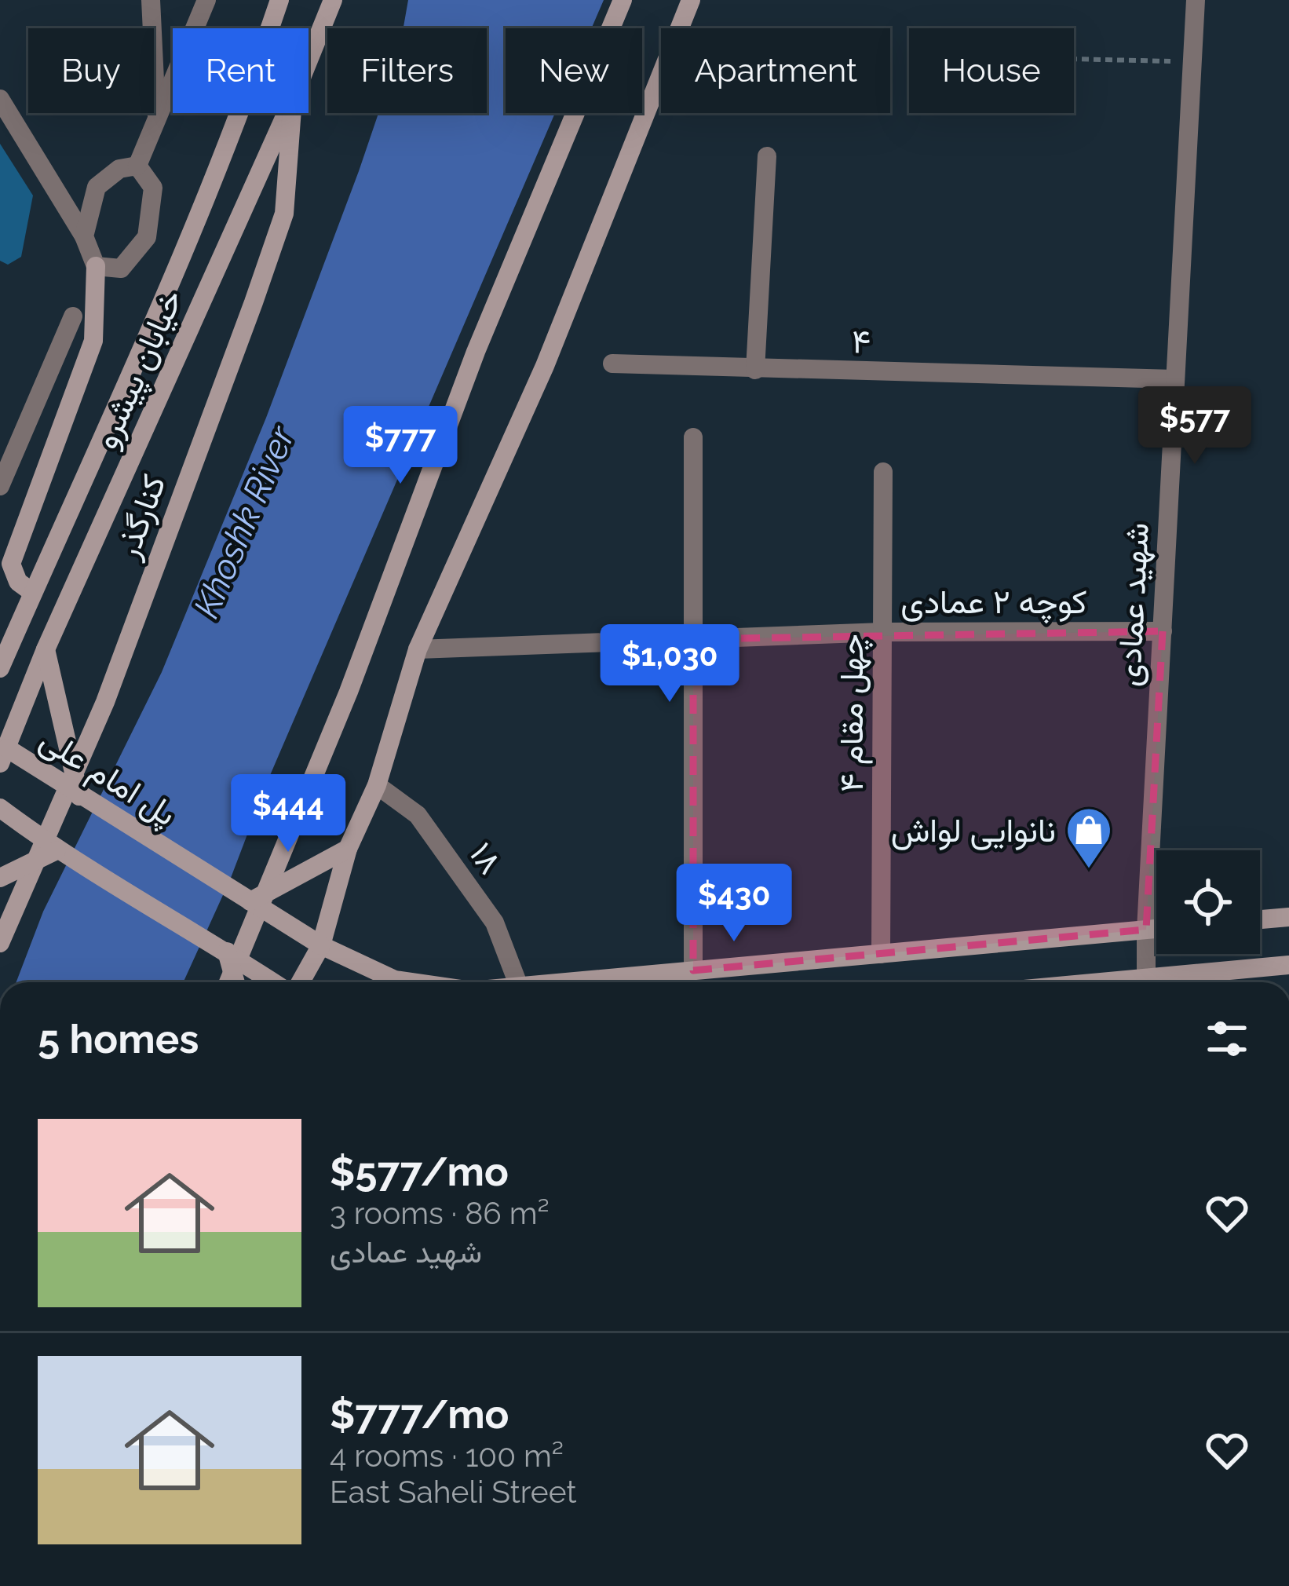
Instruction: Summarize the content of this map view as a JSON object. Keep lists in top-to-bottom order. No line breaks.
{"streets":{"main road":["خیابان پیشرو","کنارگذر","پل امام علی"],"street":["۴","کوچه ۲ عمادی","شهید عمادی","چهل مقام ۴","۱۸"]},"crossings":[["۴","شهید عمادی"],["خیابان پیشرو","پل امام علی"],["کوچه ۲ عمادی","شهید عمادی"],["کوچه ۲ عمادی","چهل مقام ۴"],["شهید عمادی","پل امام علی"],["چهل مقام ۴","پل امام علی"]],"water":["Khoshk River"],"places":{"shop":["نانوایی لواش"]},"page":{"chip":["Buy","Rent","Filters","New","Apartment","House"],"price":["$577","$777","$1,030","$444","$430"],"heading":"5 homes","list":[{"name":"$577/mo","note":"3 rooms · 86 m² · شهید عمادی"},{"name":"$777/mo","note":"4 rooms · 100 m² · East Saheli Street"}]}}
